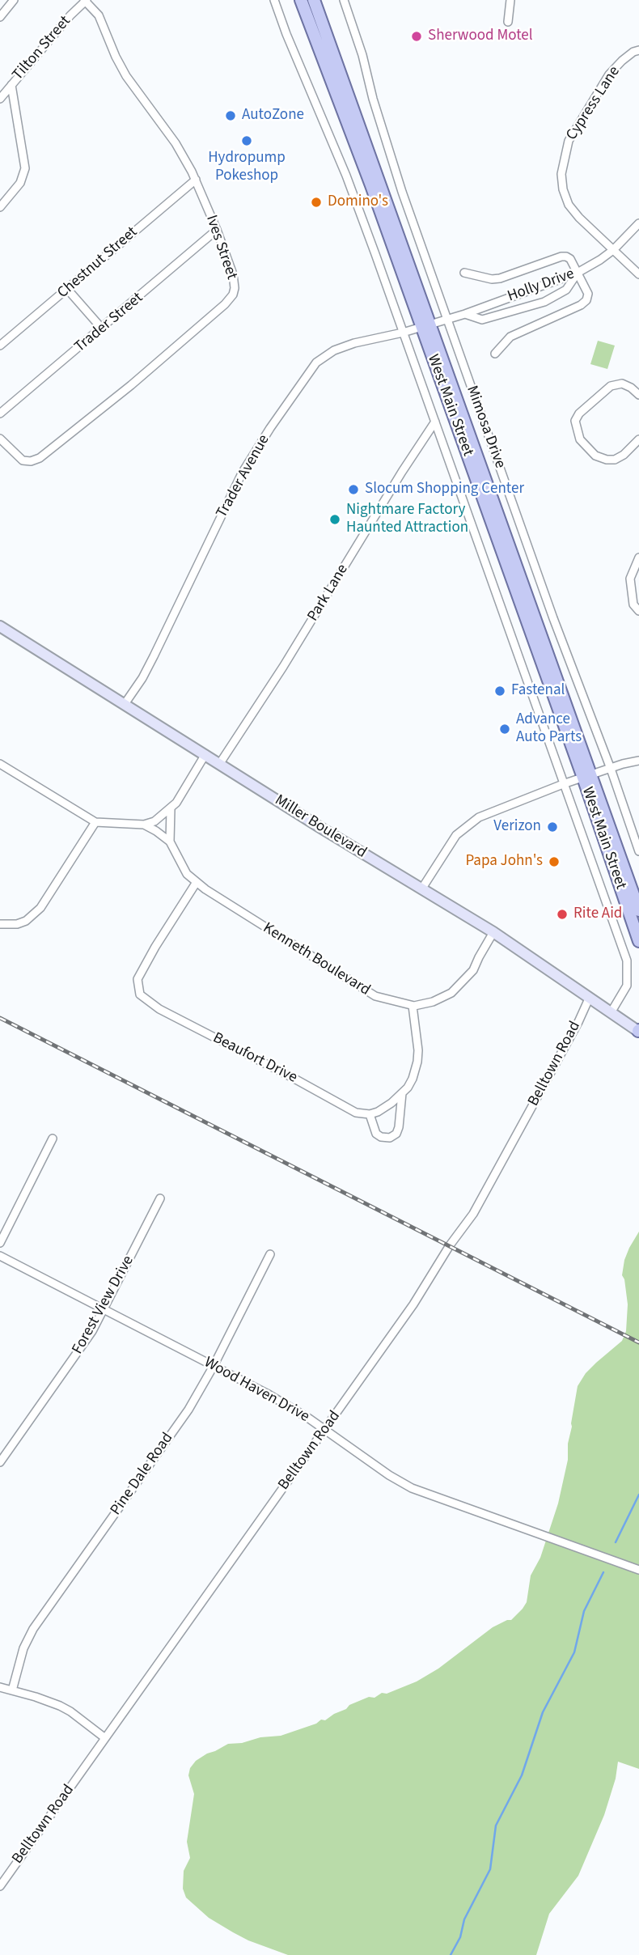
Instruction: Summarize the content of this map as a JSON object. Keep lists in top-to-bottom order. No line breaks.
{"streets":{"main road":["West Main Street"],"street":["Tilton Street","Cypress Lane","Ives Street","Chestnut Street","Holly Drive","Trader Street","Mimosa Drive","Trader Avenue","Park Lane","Miller Boulevard","Kenneth Boulevard","Beaufort Drive","Belltown Road","Forest View Drive","Wood Haven Drive","Pine Dale Road"]},"crossings":[["Tilton Street","Ives Street"],["Cypress Lane","Holly Drive"],["Ives Street","Chestnut Street"],["Ives Street","Trader Street"],["Holly Drive","West Main Street"],["Holly Drive","Mimosa Drive"],["Holly Drive","Trader Avenue"],["West Main Street","Trader Avenue"],["Trader Avenue","Miller Boulevard"],["Park Lane","Miller Boulevard"],["Miller Boulevard","Belltown Road"],["Kenneth Boulevard","Beaufort Drive"],["Belltown Road","Wood Haven Drive"],["Forest View Drive","Wood Haven Drive"],["Wood Haven Drive","Pine Dale Road"]],"places":["Sherwood Motel","AutoZone","Hydropump Pokeshop","Domino's","Slocum Shopping Center","Nightmare Factory Haunted Attraction","Fastenal","Advance Auto Parts","Verizon","Papa John's","Rite Aid"]}
